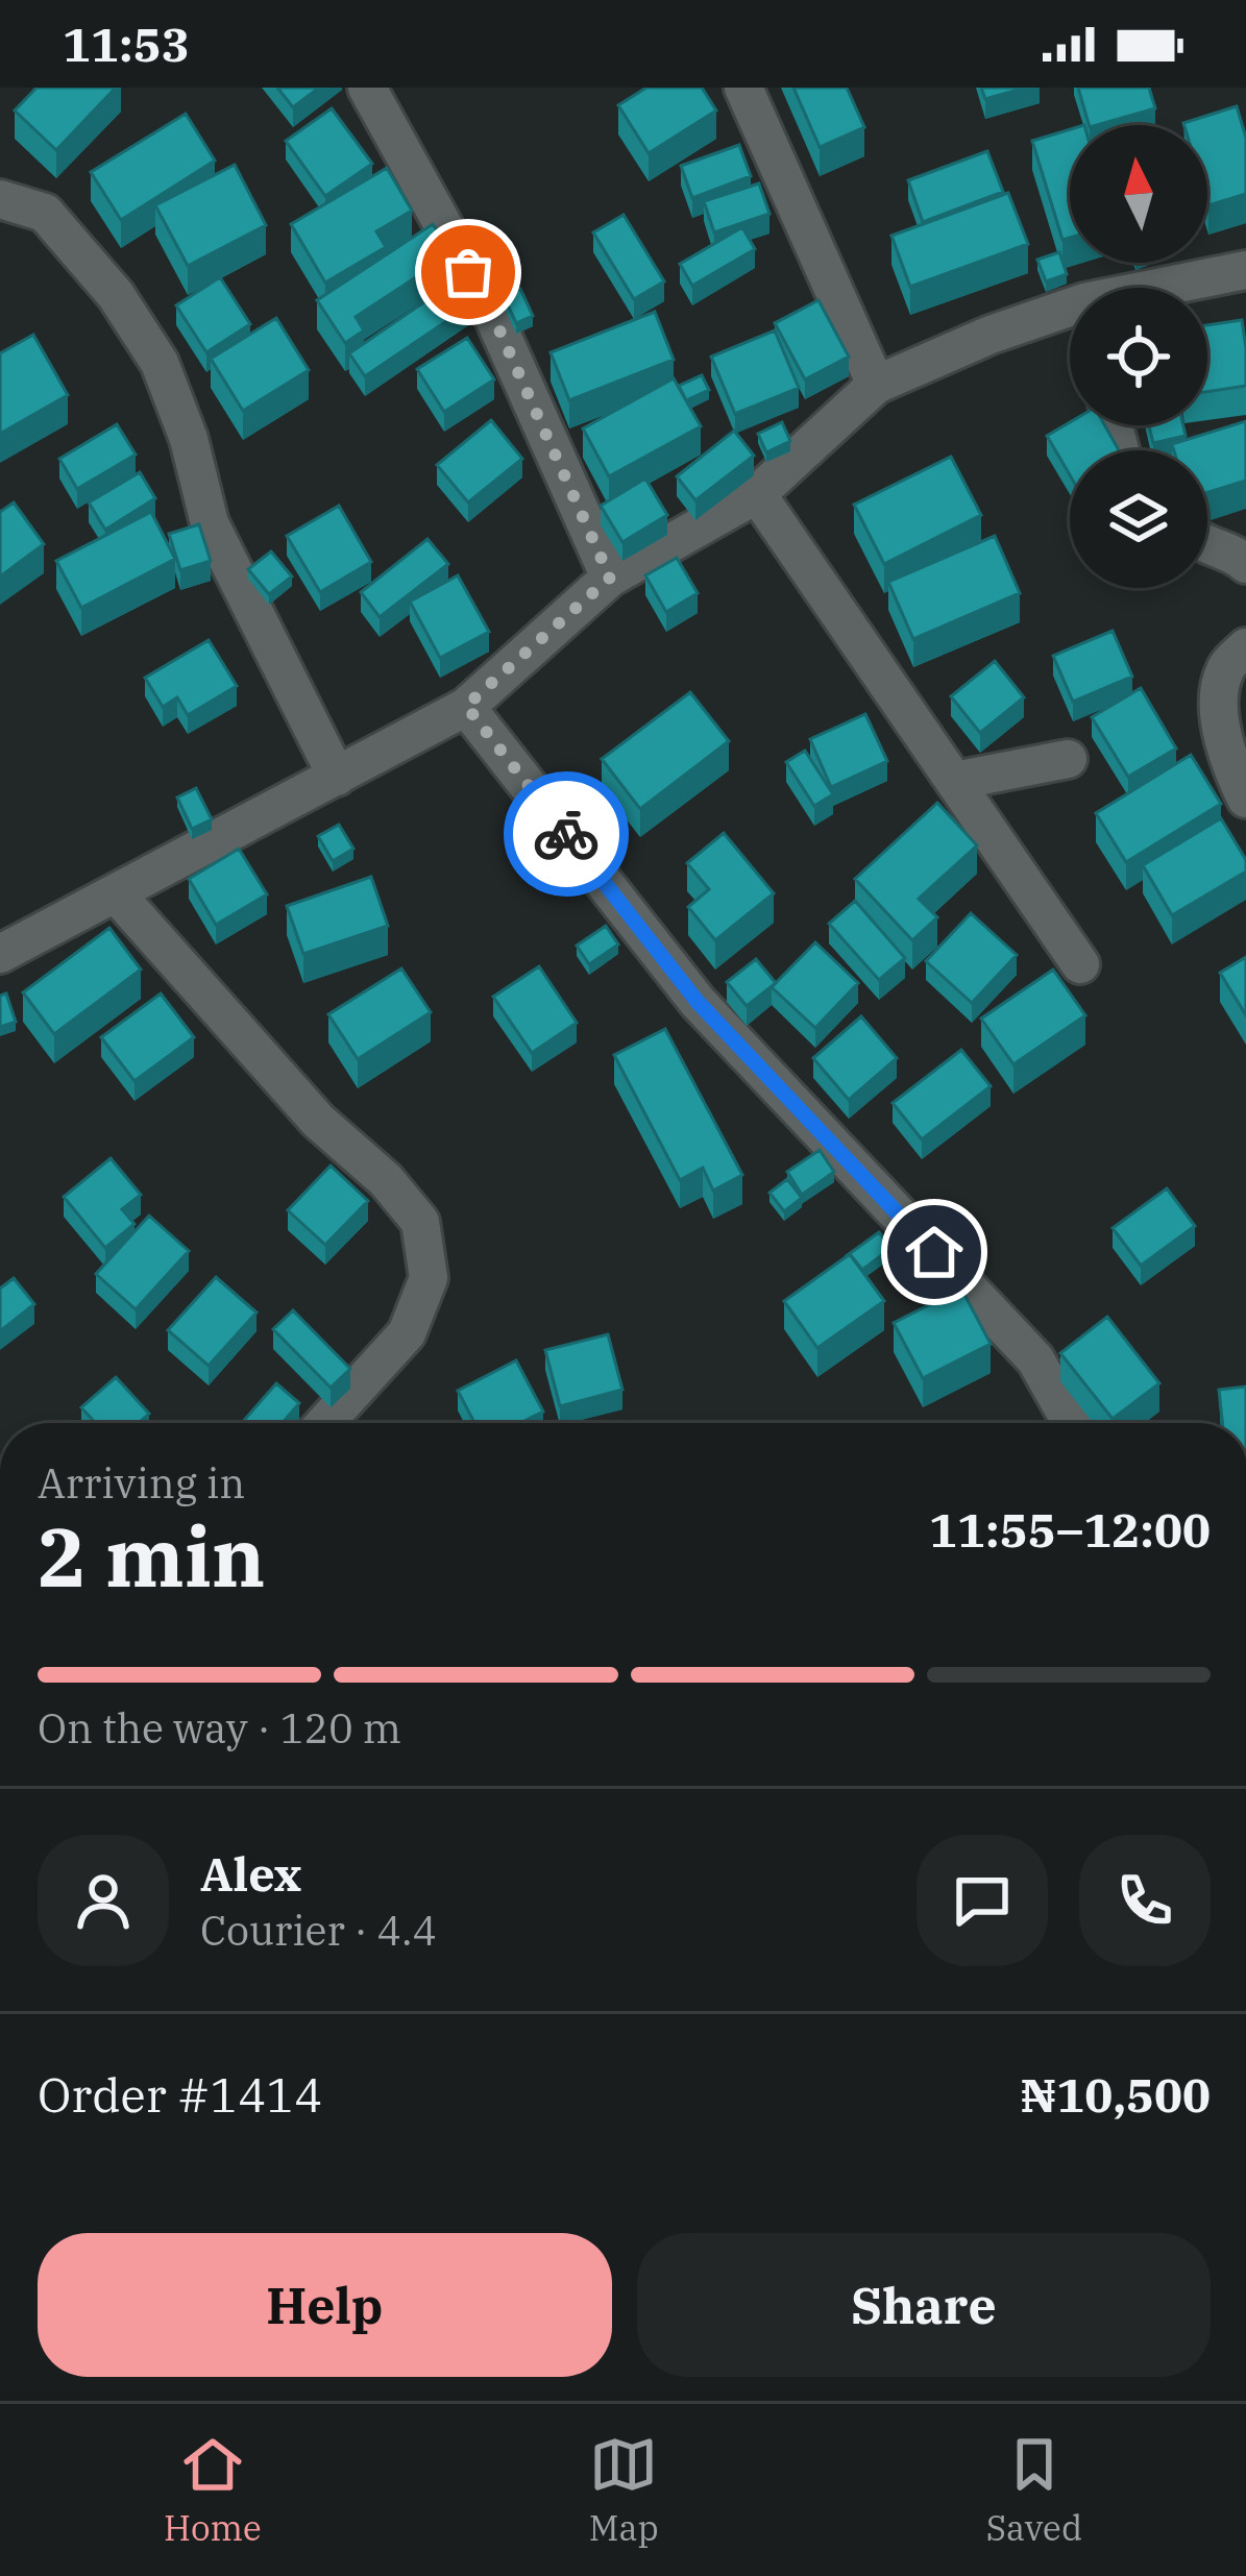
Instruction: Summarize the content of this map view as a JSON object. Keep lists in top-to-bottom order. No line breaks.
{"north":"top","page":{"status":"11:53","heading":["2 min","Arriving in","11:55–12:00"],"panel":["Alex","Courier · 4.4","Order #1414","₦10,500"],"bar":"On the way · 120 m","buttons":["Help","Share"],"tabs":["Home","Map","Saved"]}}
